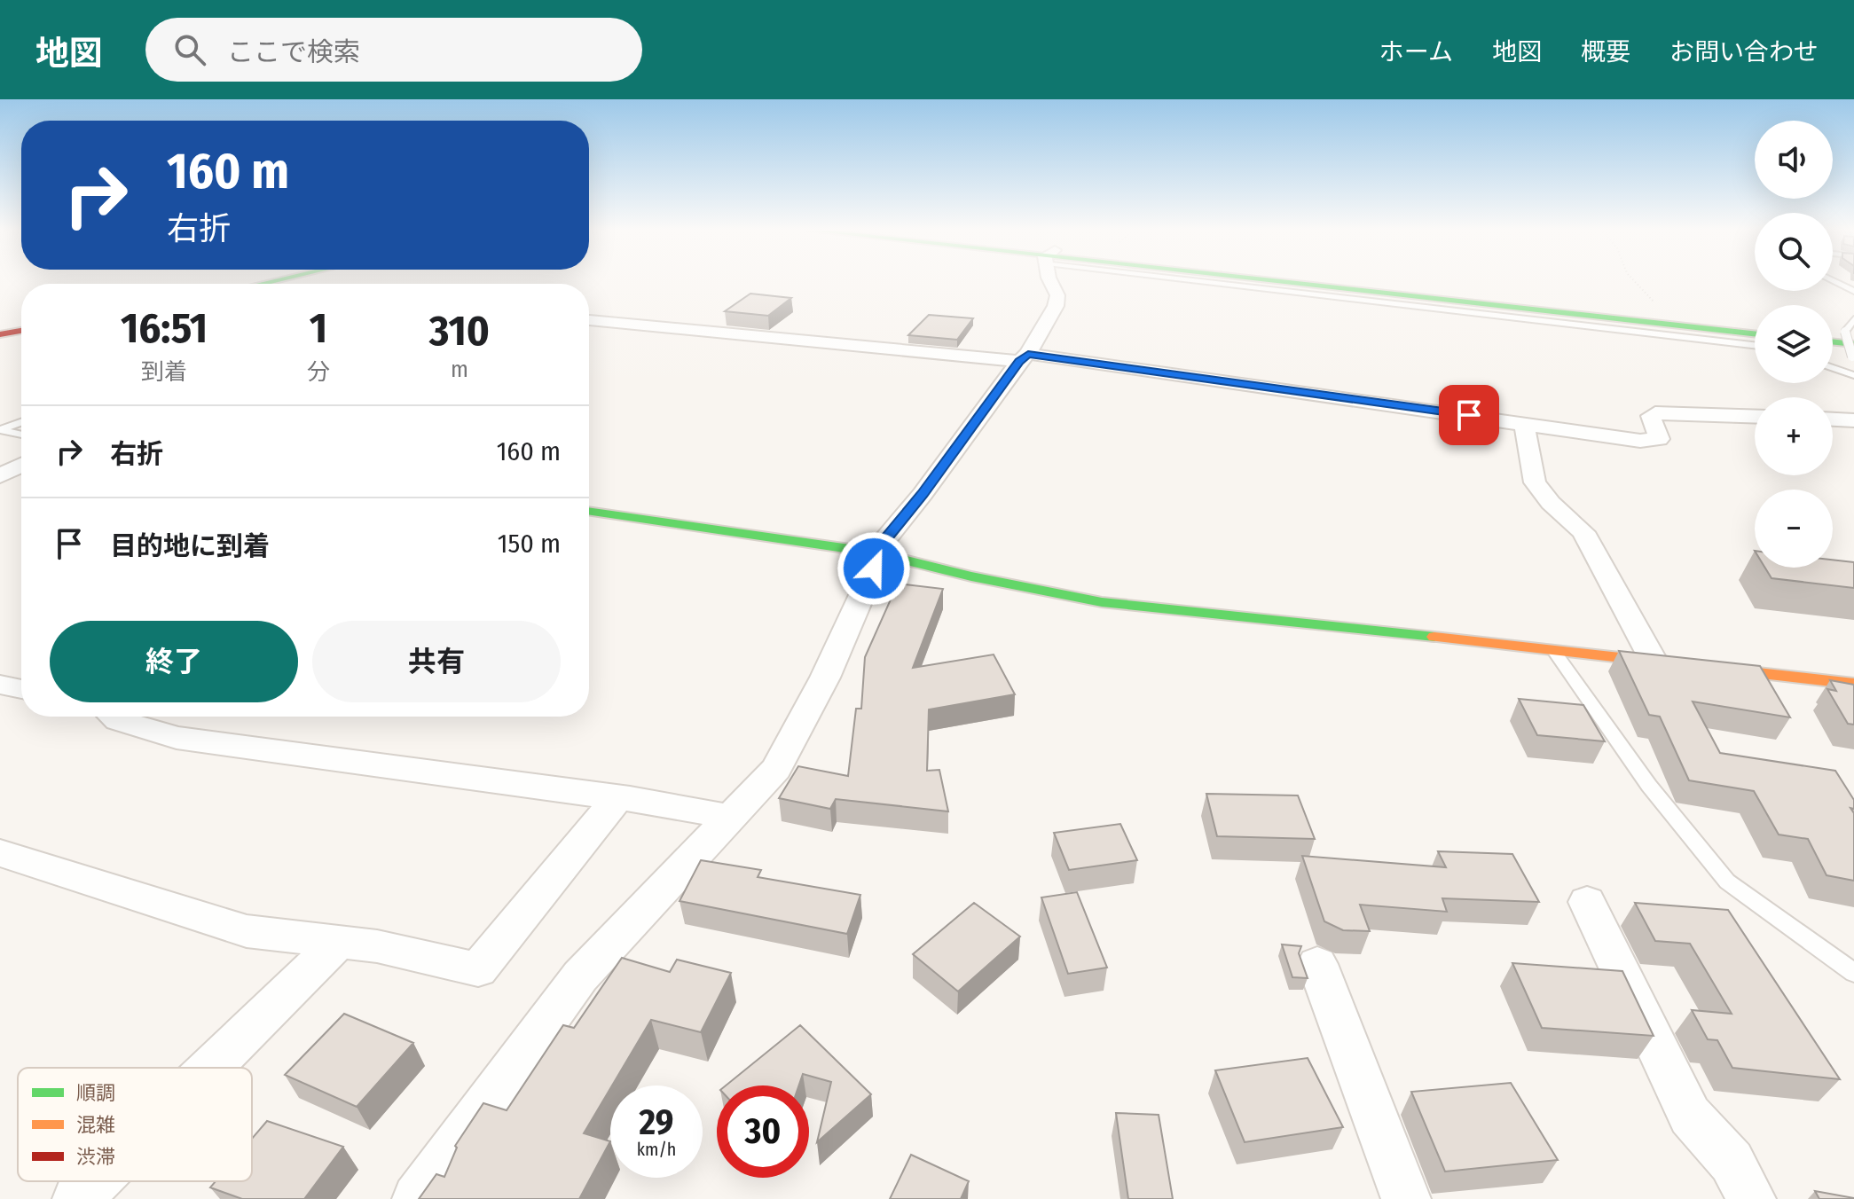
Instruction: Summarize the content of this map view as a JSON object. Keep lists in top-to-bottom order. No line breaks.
{"legend":["順調","混雑","渋滞"],"page":{"header":"地図","search":"ここで検索","nav":["ホーム","地図","概要","お問い合わせ"],"map_buttons":["+","−"],"turn":["160 m","右折"],"eta":["16:51","到着","1","分","310","m"],"list":[{"name":"右折","value":"160 m"},{"name":"目的地に到着","value":"150 m"}],"buttons":["終了","共有"],"speed":"29 km/h","limit":"30"}}
